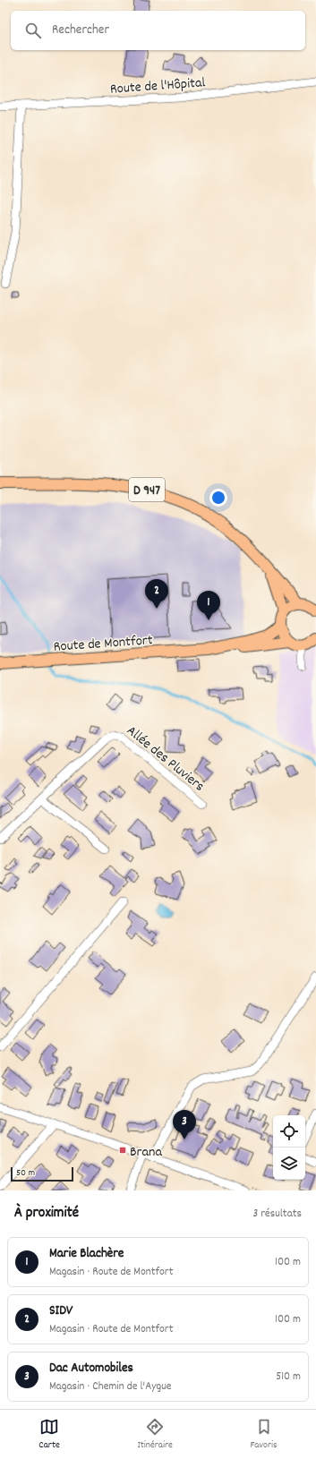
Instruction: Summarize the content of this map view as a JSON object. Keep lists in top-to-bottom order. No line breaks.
{"streets":{"main road":["D 947","Route de Montfort"],"street":["Route de l'Hôpital","Allée des Pluviers"]},"places":{"transit":["Brana"]},"scale_bar":"50 m","page":{"search":"Rechercher","pins":["2","1","3"],"scale":"50 m","heading":["À proximité","3 résultats"],"list":[{"mark":"1","name":"Marie Blachère","note":"Magasin · Route de Montfort","value":"100 m"},{"mark":"2","name":"SIDV","note":"Magasin · Route de Montfort","value":"100 m"},{"mark":"3","name":"Dac Automobiles","note":"Magasin · Chemin de l'Aygue","value":"510 m"}],"nav":["Carte","Itinéraire","Favoris"]}}
